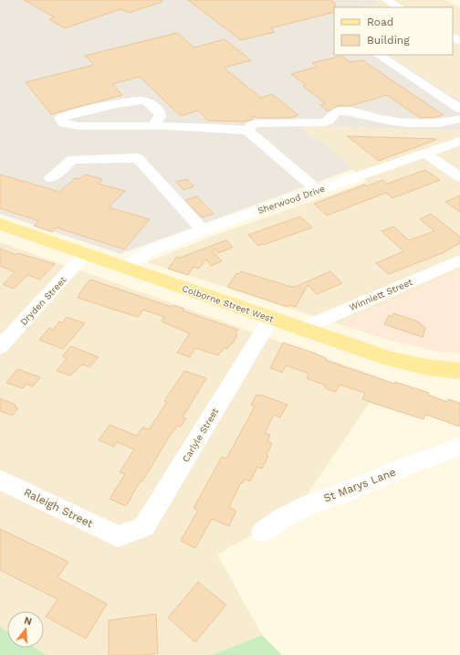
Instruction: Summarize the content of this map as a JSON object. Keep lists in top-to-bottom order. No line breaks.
{"streets":{"main road":["Colborne Street West"],"street":["Sherwood Drive","Winniett Street","Dryden Street","Carlyle Street","St Marys Lane","Raleigh Street"]},"crossings":[["Sherwood Drive","Colborne Street West"],["Winniett Street","Colborne Street West"],["Dryden Street","Colborne Street West"],["Colborne Street West","Carlyle Street"],["Carlyle Street","Raleigh Street"]],"legend":["Road","Building"],"north":"top"}
